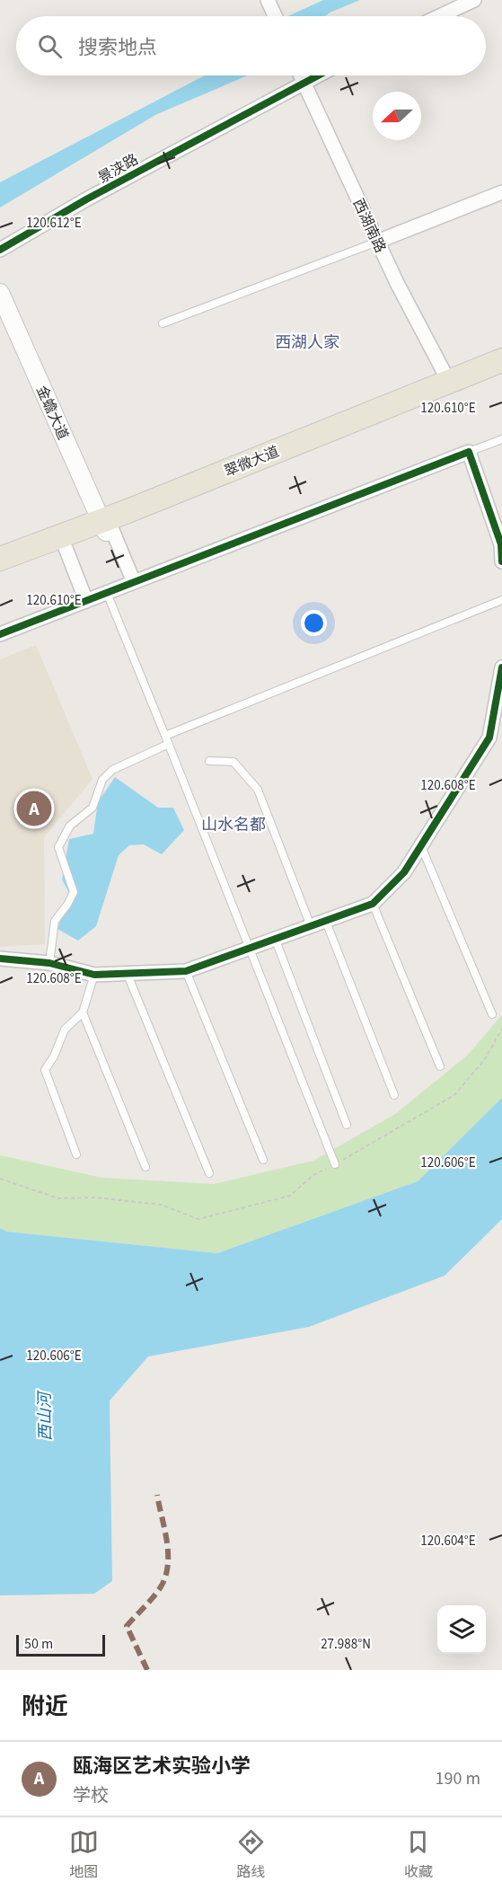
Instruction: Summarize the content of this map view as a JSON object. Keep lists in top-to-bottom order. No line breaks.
{"streets":{"main road":["翠微大道"],"street":["景浃路","西湖南路","金蟾大道"]},"crossings":[["景浃路","西湖南路"],["西湖南路","翠微大道"],["金蟾大道","翠微大道"]],"districts":["西湖人家","山水名都"],"water":["西山河"],"scale_bar":"50 m","north":"left","page":{"search":"搜索地点","pins":"A","scale":"50 m","heading":"附近","list":[{"mark":"A","name":"瓯海区艺术实验小学","note":"学校","value":"190 m"}],"nav":["地图","路线","收藏"]},"coordinates":["120.612°E","120.610°E","120.608°E","120.606°E","120.604°E","27.988°N"]}
